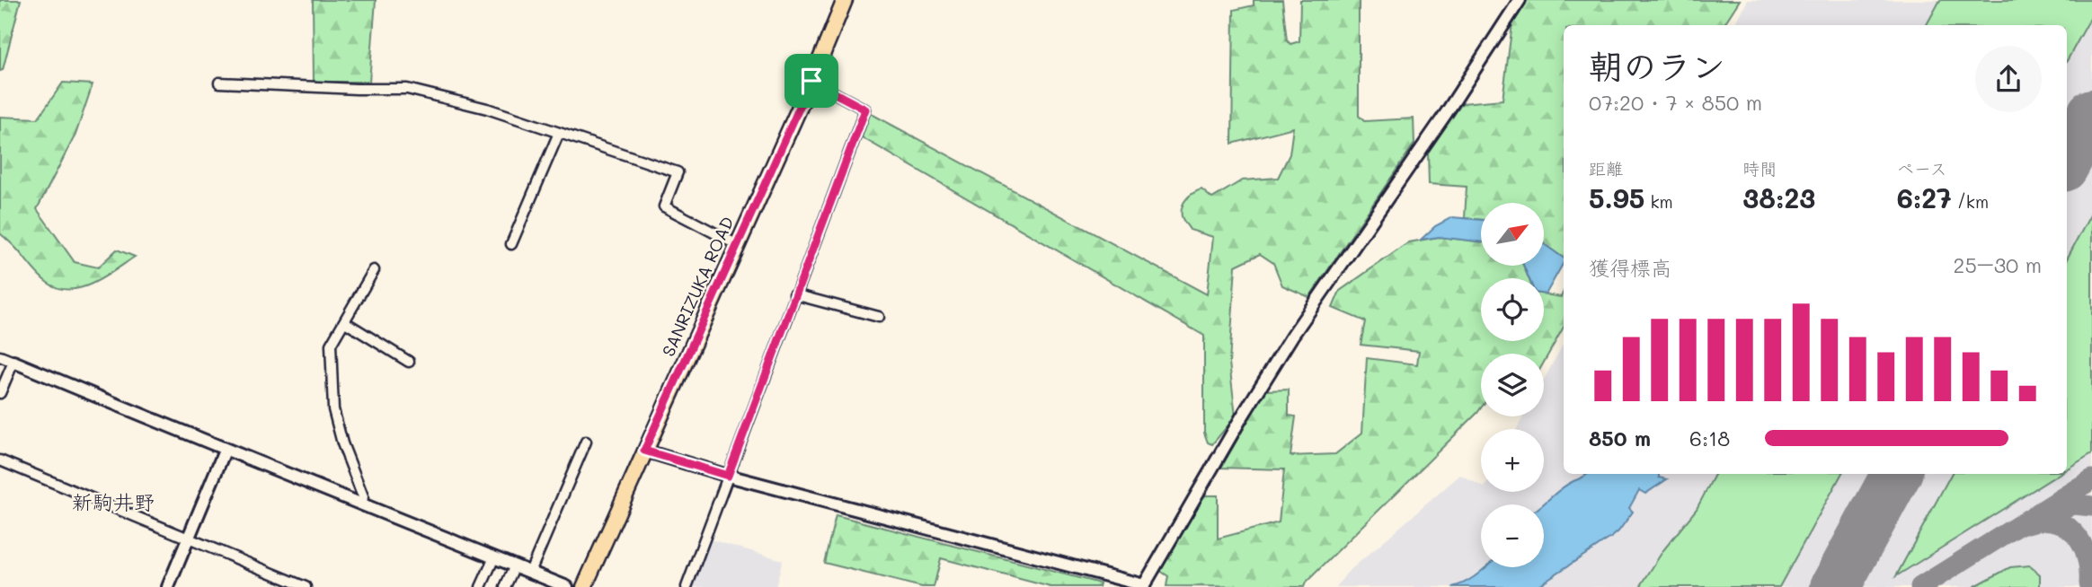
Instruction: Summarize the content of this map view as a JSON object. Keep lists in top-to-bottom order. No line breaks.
{"streets":{"main road":["SANRIZUKA ROAD"]},"districts":["新駒井野"],"north":"top right","page":{"heading":["朝のラン","07:20 · 7 × 850 m"],"stats":[["距離","5.95 km"],["時間","38:23"],["ペース","6:27 /km"]],"map_buttons":["+","−"],"chart":["獲得標高","25–30 m"],"list":[{"name":"850 m","note":"6:18"}]}}
